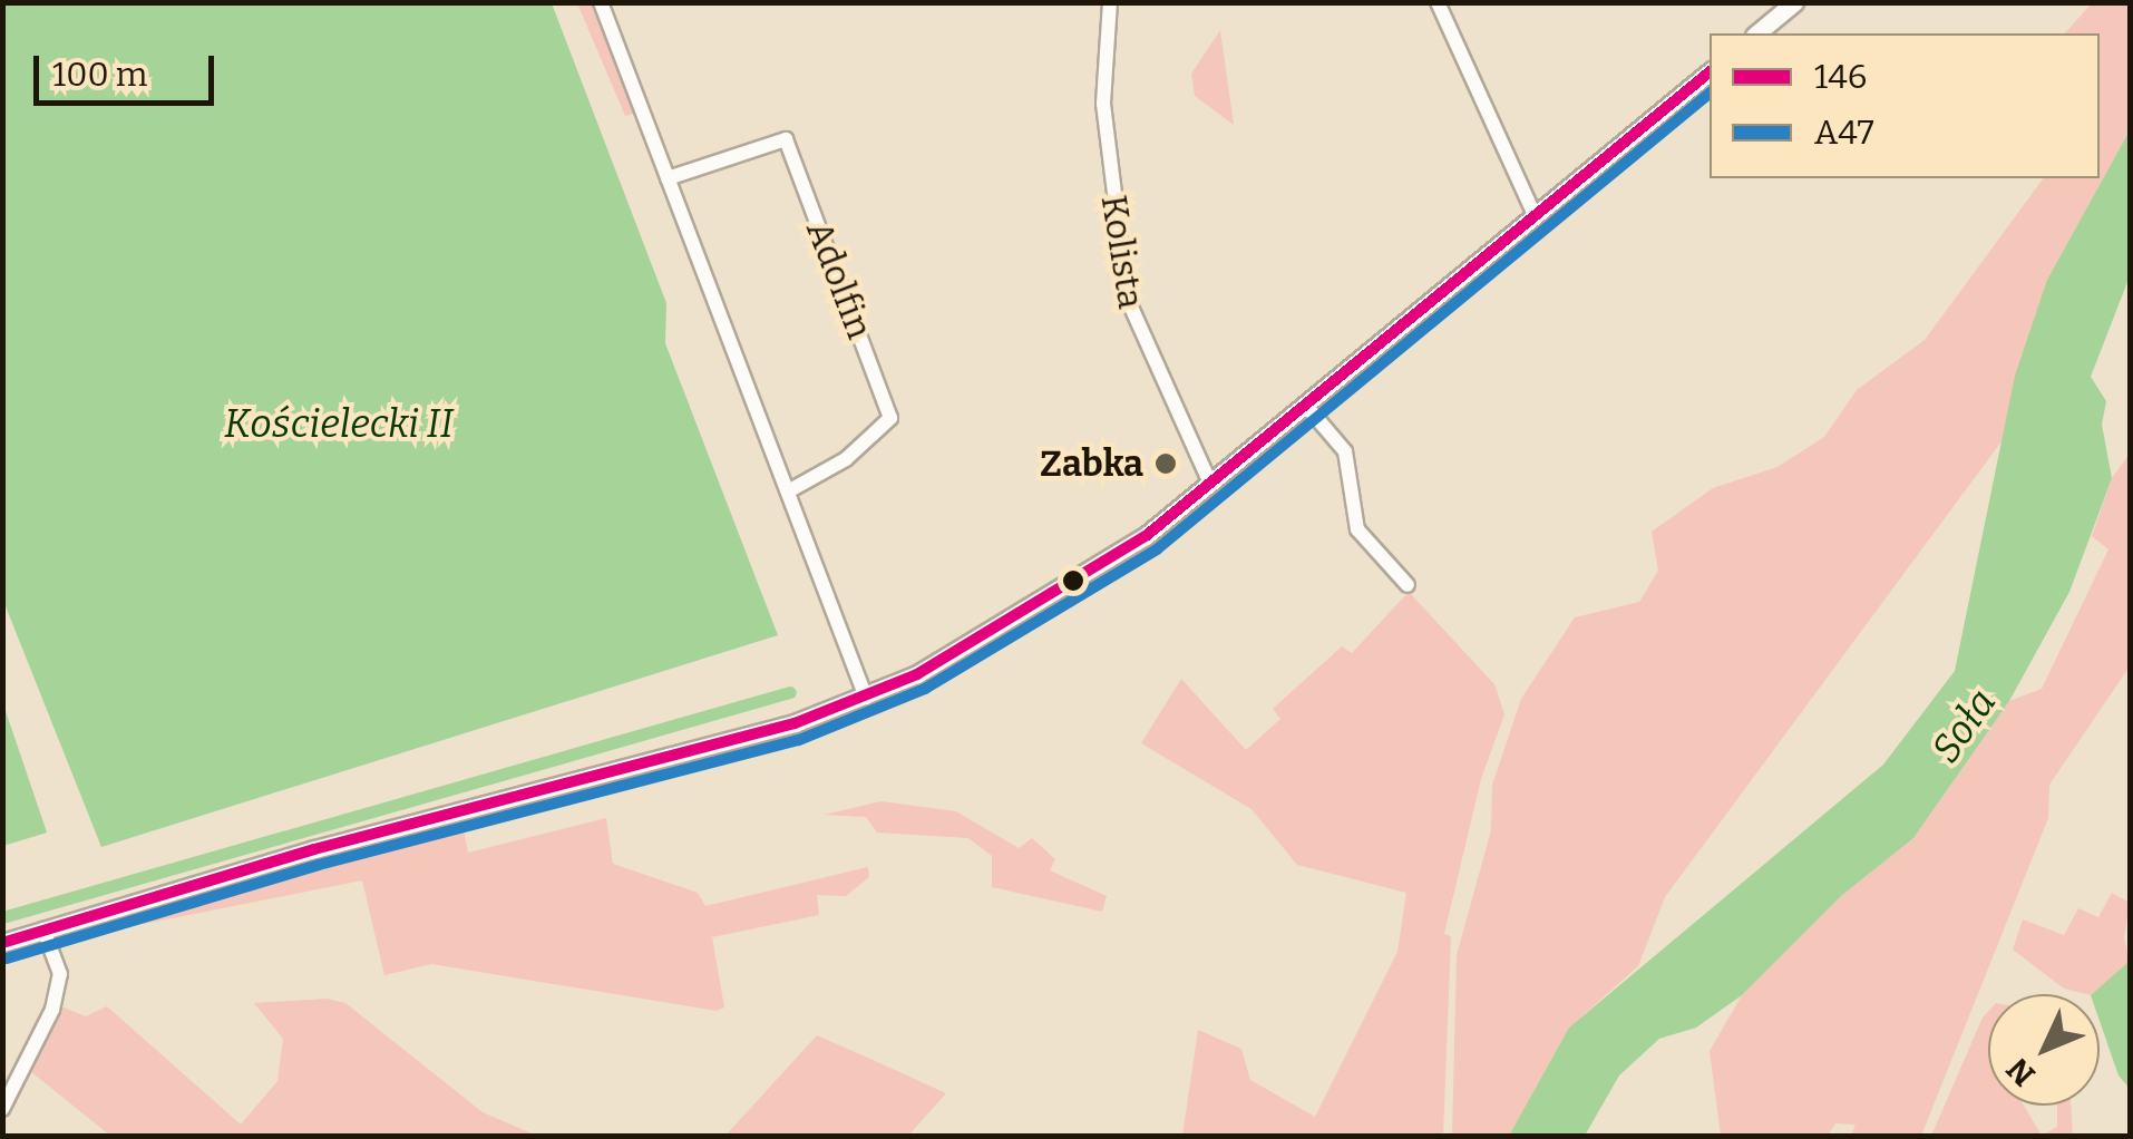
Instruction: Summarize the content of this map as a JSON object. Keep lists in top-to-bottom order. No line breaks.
{"streets":{"street":["Kolista","Adolfin"]},"water":["Kościelecki II","Soła"],"places":["Zabka"],"lines":["transit line 146","transit line A47"],"legend":["146","A47"],"scale_bar":"100 m","north":"bottom left"}
